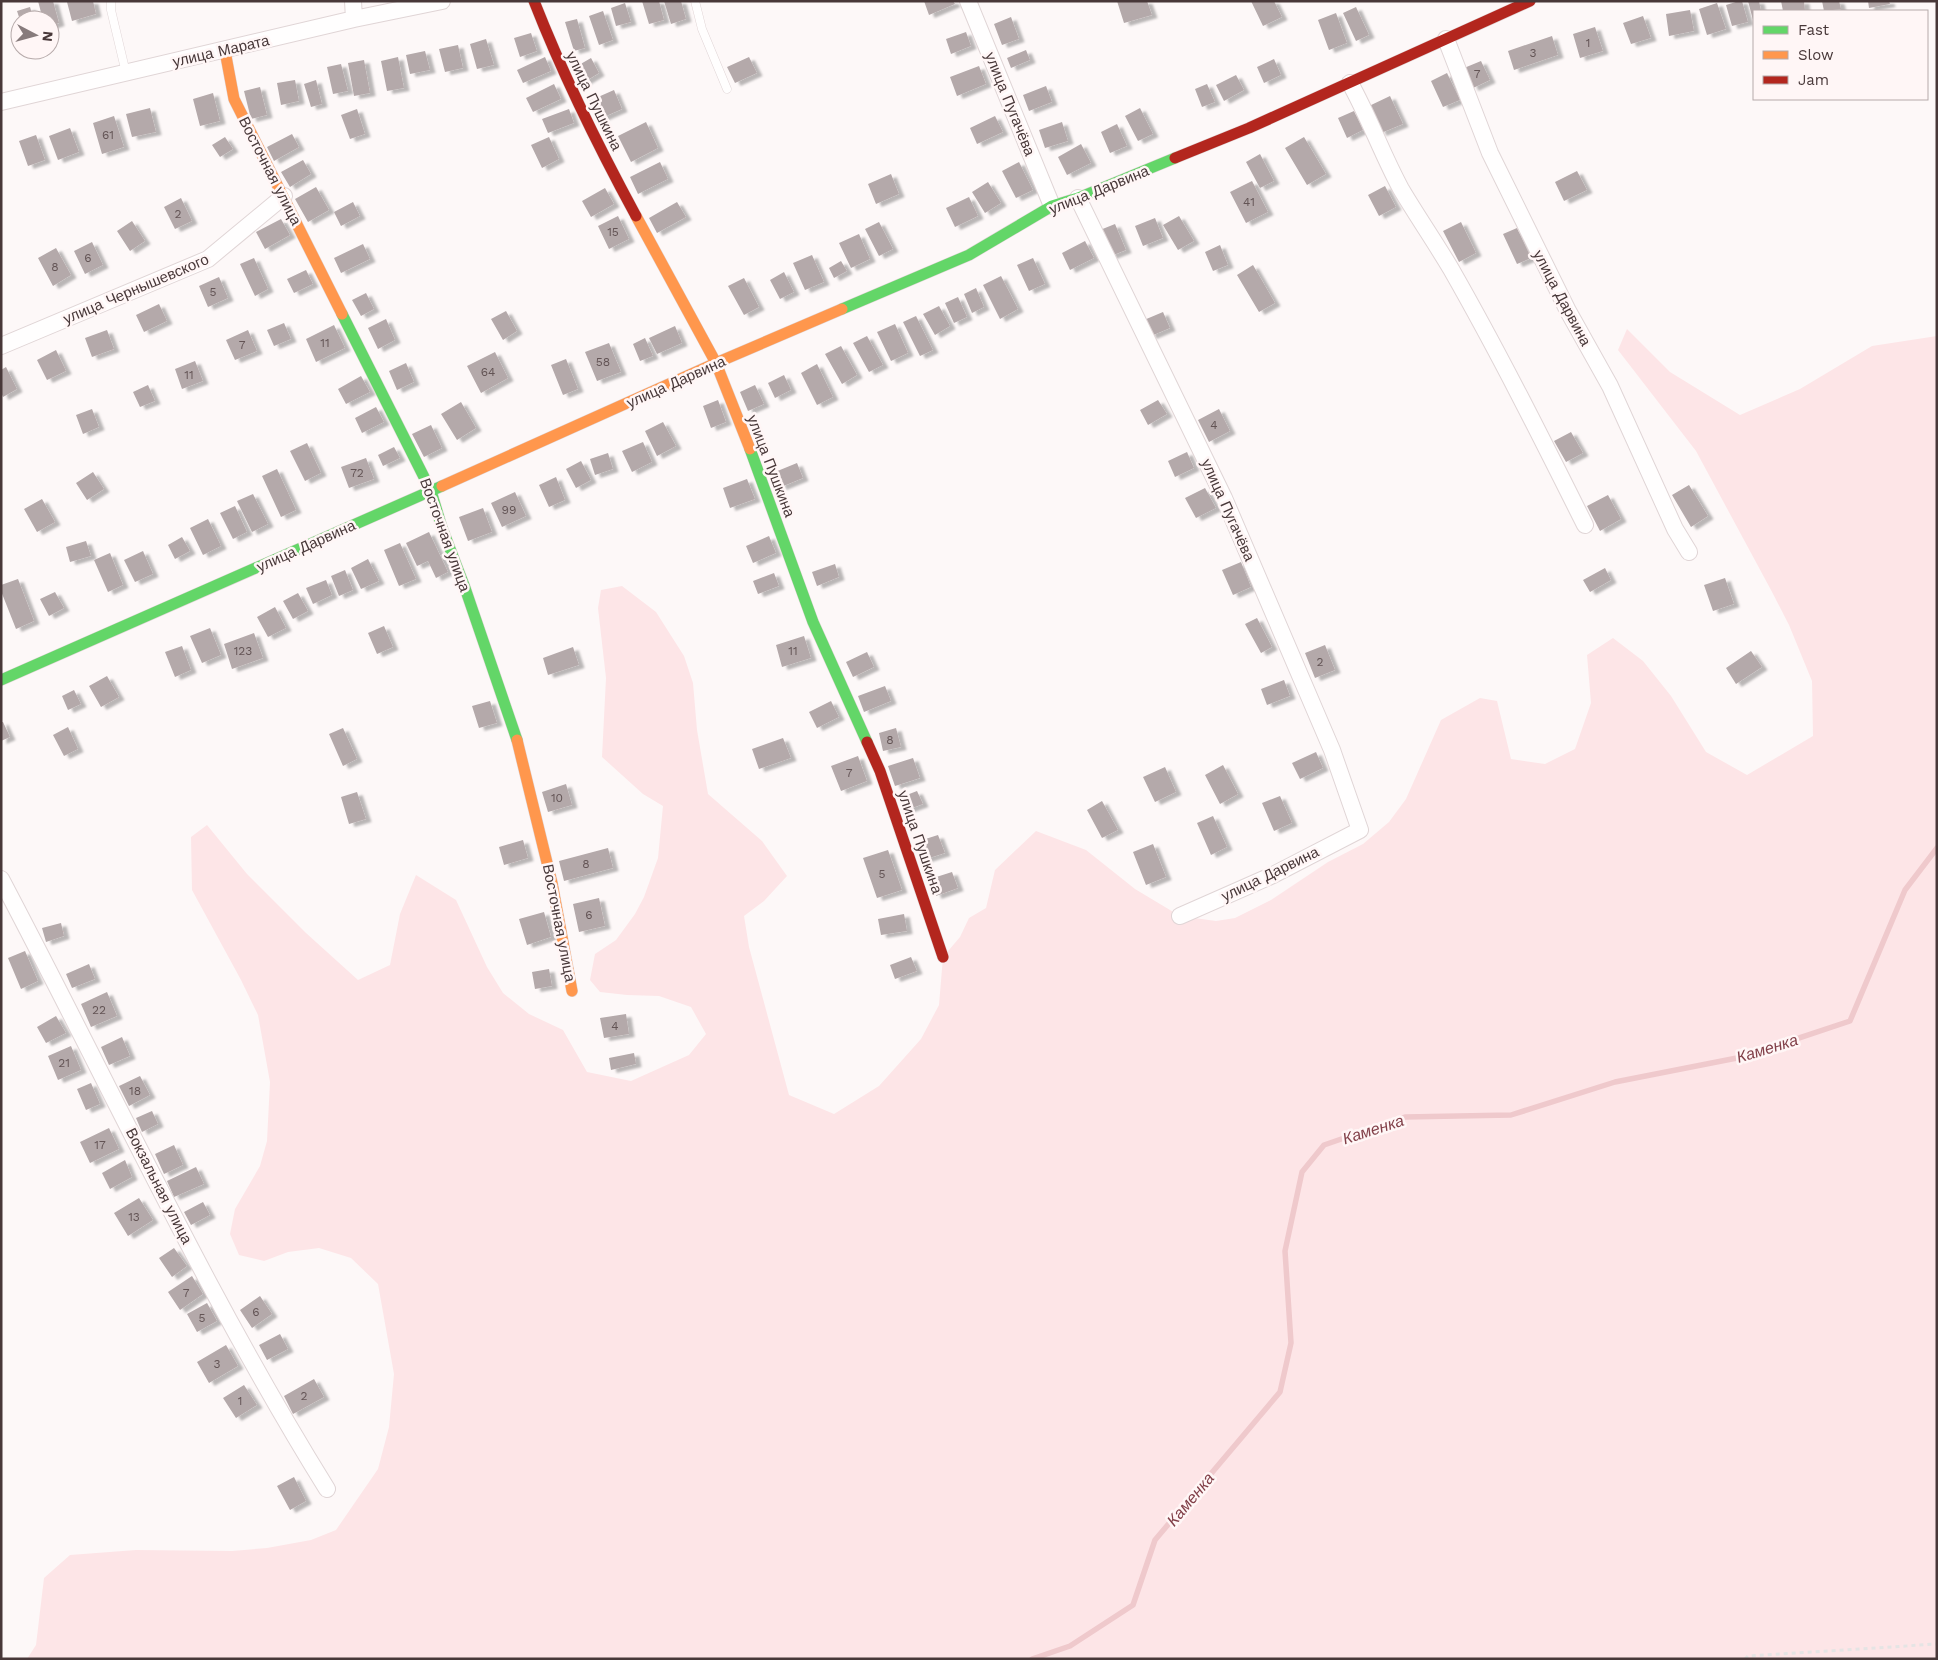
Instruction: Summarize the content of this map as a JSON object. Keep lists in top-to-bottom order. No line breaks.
{"streets":{"street":["улица Марата","улица Пушкина","улица Пугачёва","Восточная улица","улица Дарвина","улица Чернышевского","Вокзальная улица"]},"crossings":[["улица Марата","Восточная улица"],["улица Пушкина","улица Дарвина"],["улица Пугачёва","улица Дарвина"],["Восточная улица","улица Дарвина"],["Восточная улица","улица Чернышевского"]],"water":["Каменка"],"house_numbers":["1","3","7","61","41","2","15","6","8","5","11","7","58","64","11","4","72","99","123","11","2","8","7","10","8","5","6","22","4","21","18","17","13","7","6","5","3","2","1"],"legend":["Fast","Slow","Jam"],"north":"right"}
